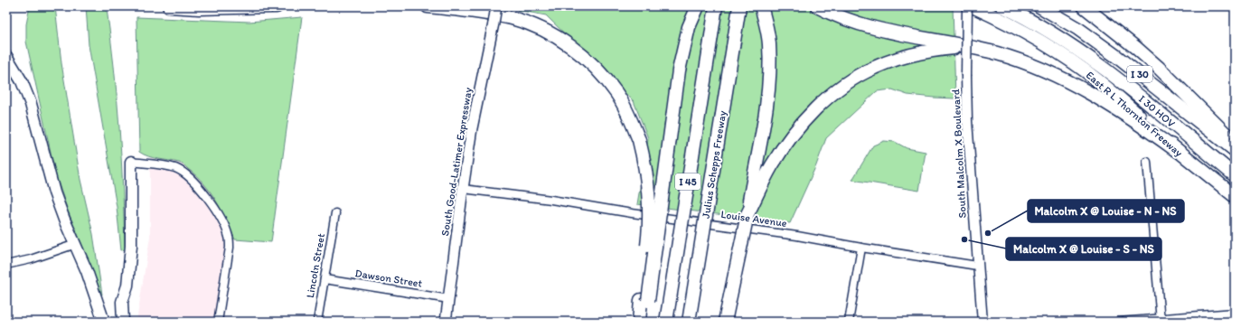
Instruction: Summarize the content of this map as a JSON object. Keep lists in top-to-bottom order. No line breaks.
{"streets":{"highway":["I 30","I 30 HOV","East R L Thornton Freeway","Julius Schepps Freeway","I 45"],"main road":["South Good-Latimer Expressway"],"street":["South Malcolm X Boulevard","Louise Avenue","Lincoln Street","Dawson Street"]},"crossings":[["South Malcolm X Boulevard","Louise Avenue"],["South Good-Latimer Expressway","Louise Avenue"],["South Good-Latimer Expressway","Dawson Street"],["Lincoln Street","Dawson Street"]],"places":["Malcolm X @ Louise - N - NS","Malcolm X @ Louise - S - NS"]}
